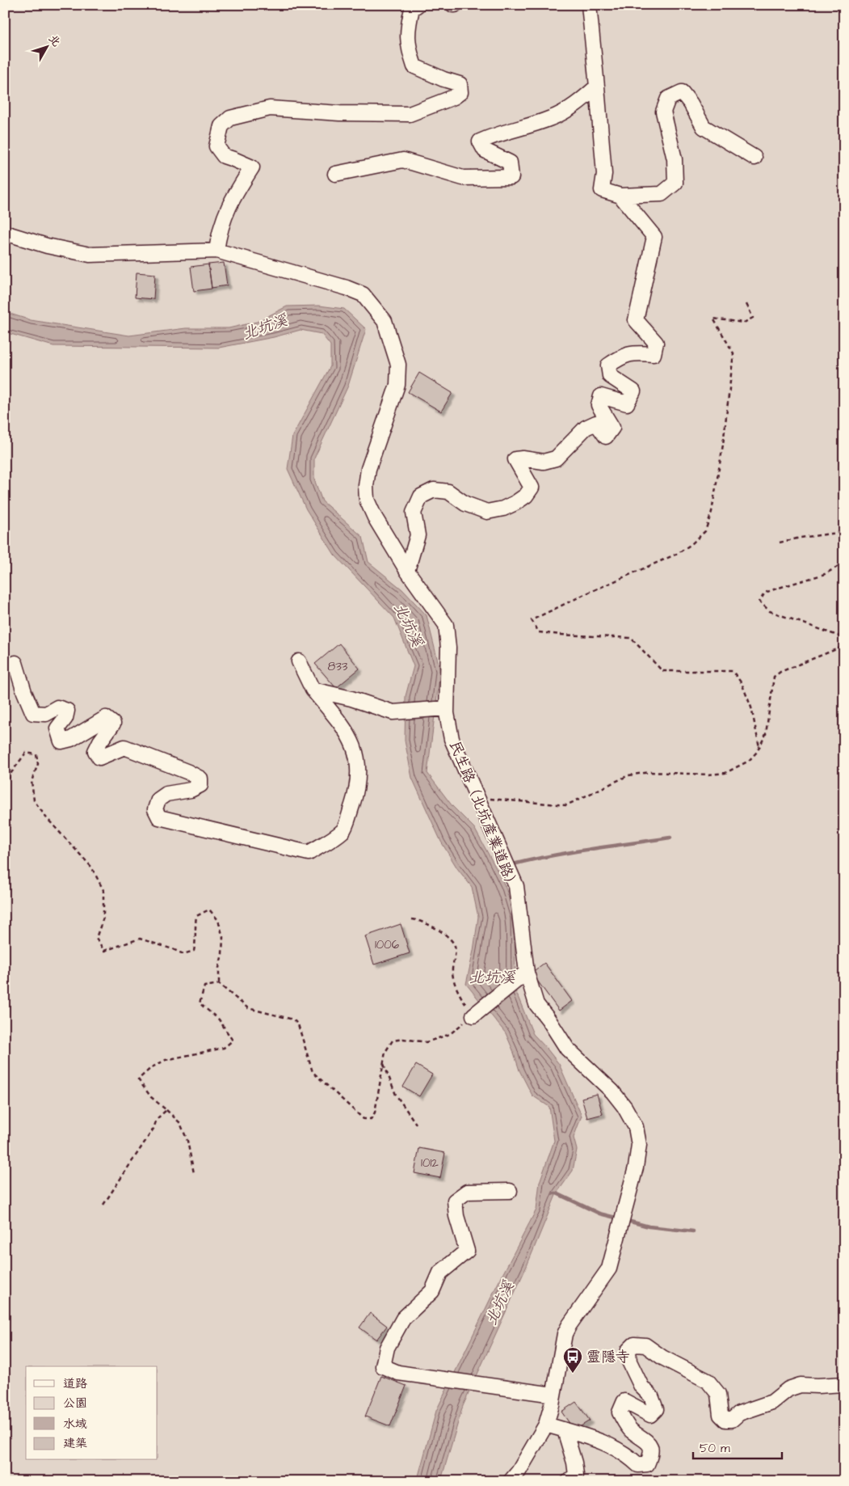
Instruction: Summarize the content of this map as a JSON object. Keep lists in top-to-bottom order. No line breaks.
{"streets":{"street":["民生路（北坑產業道路）"]},"water":["北坑溪"],"places":{"bus stop":["靈隱寺"]},"house_numbers":["833","1006","1012"],"legend":["道路","公園","水域","建築"],"scale_bar":"50 m","north":"top right"}
